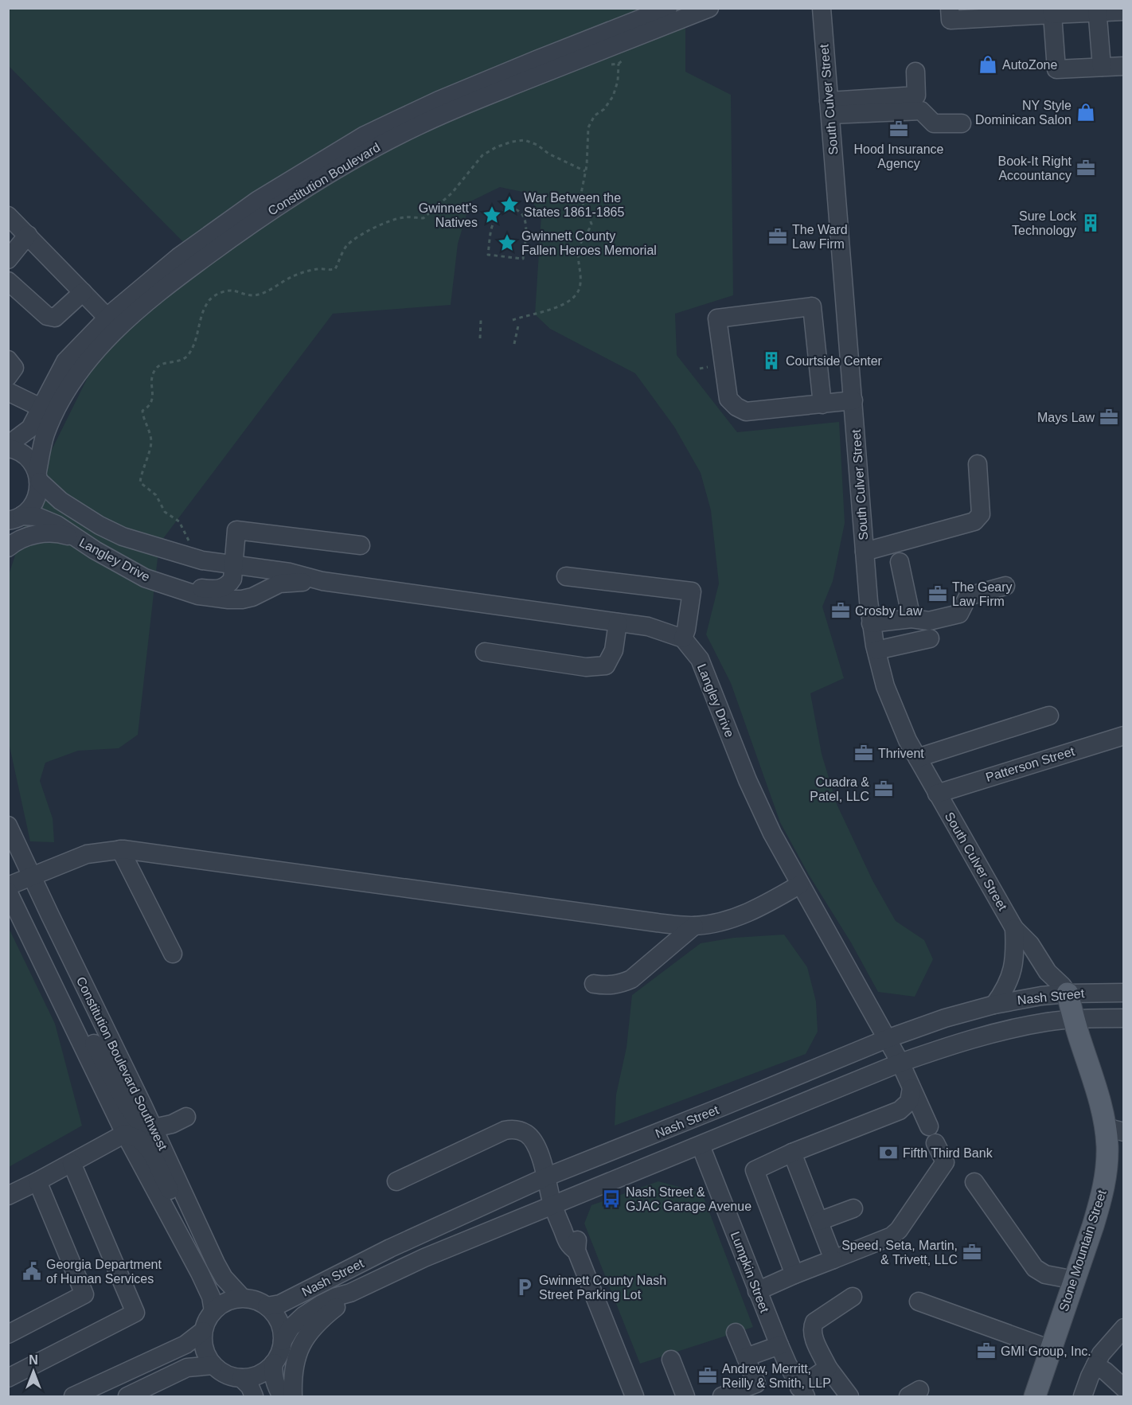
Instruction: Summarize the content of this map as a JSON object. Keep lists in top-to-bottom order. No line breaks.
{"streets":{"main road":["Stone Mountain Street"],"street":["South Culver Street","Constitution Boulevard","Langley Drive","Patterson Street","Nash Street","Constitution Boulevard Southwest","Lumpkin Street"]},"crossings":[["South Culver Street","Patterson Street"],["Constitution Boulevard","Langley Drive"],["Langley Drive","Nash Street"],["Nash Street","Constitution Boulevard Southwest"],["Nash Street","Stone Mountain Street"],["Nash Street","Lumpkin Street"]],"places":{"shop":["AutoZone","NY Style Dominican Salon"],"office":["Hood Insurance Agency","Book-It Right Accountancy","The Ward Law Firm","Mays Law","The Geary Law Firm","Crosby Law","Thrivent","Cuadra & Patel, LLC","Speed, Seta, Martin, & Trivett, LLC","GMI Group, Inc.","Andrew, Merritt, Reilly & Smith, LLP"],"place":["War Between the States 1861-1865","Gwinnett's Natives","Gwinnett County Fallen Heroes Memorial"],"building":["Sure Lock Technology","Courtside Center"],"bank":["Fifth Third Bank"],"bus stop":["Nash Street & GJAC Garage Avenue"],"public building":["Georgia Department of Human Services"],"parking":["Gwinnett County Nash Street Parking Lot"]},"north":"top"}
